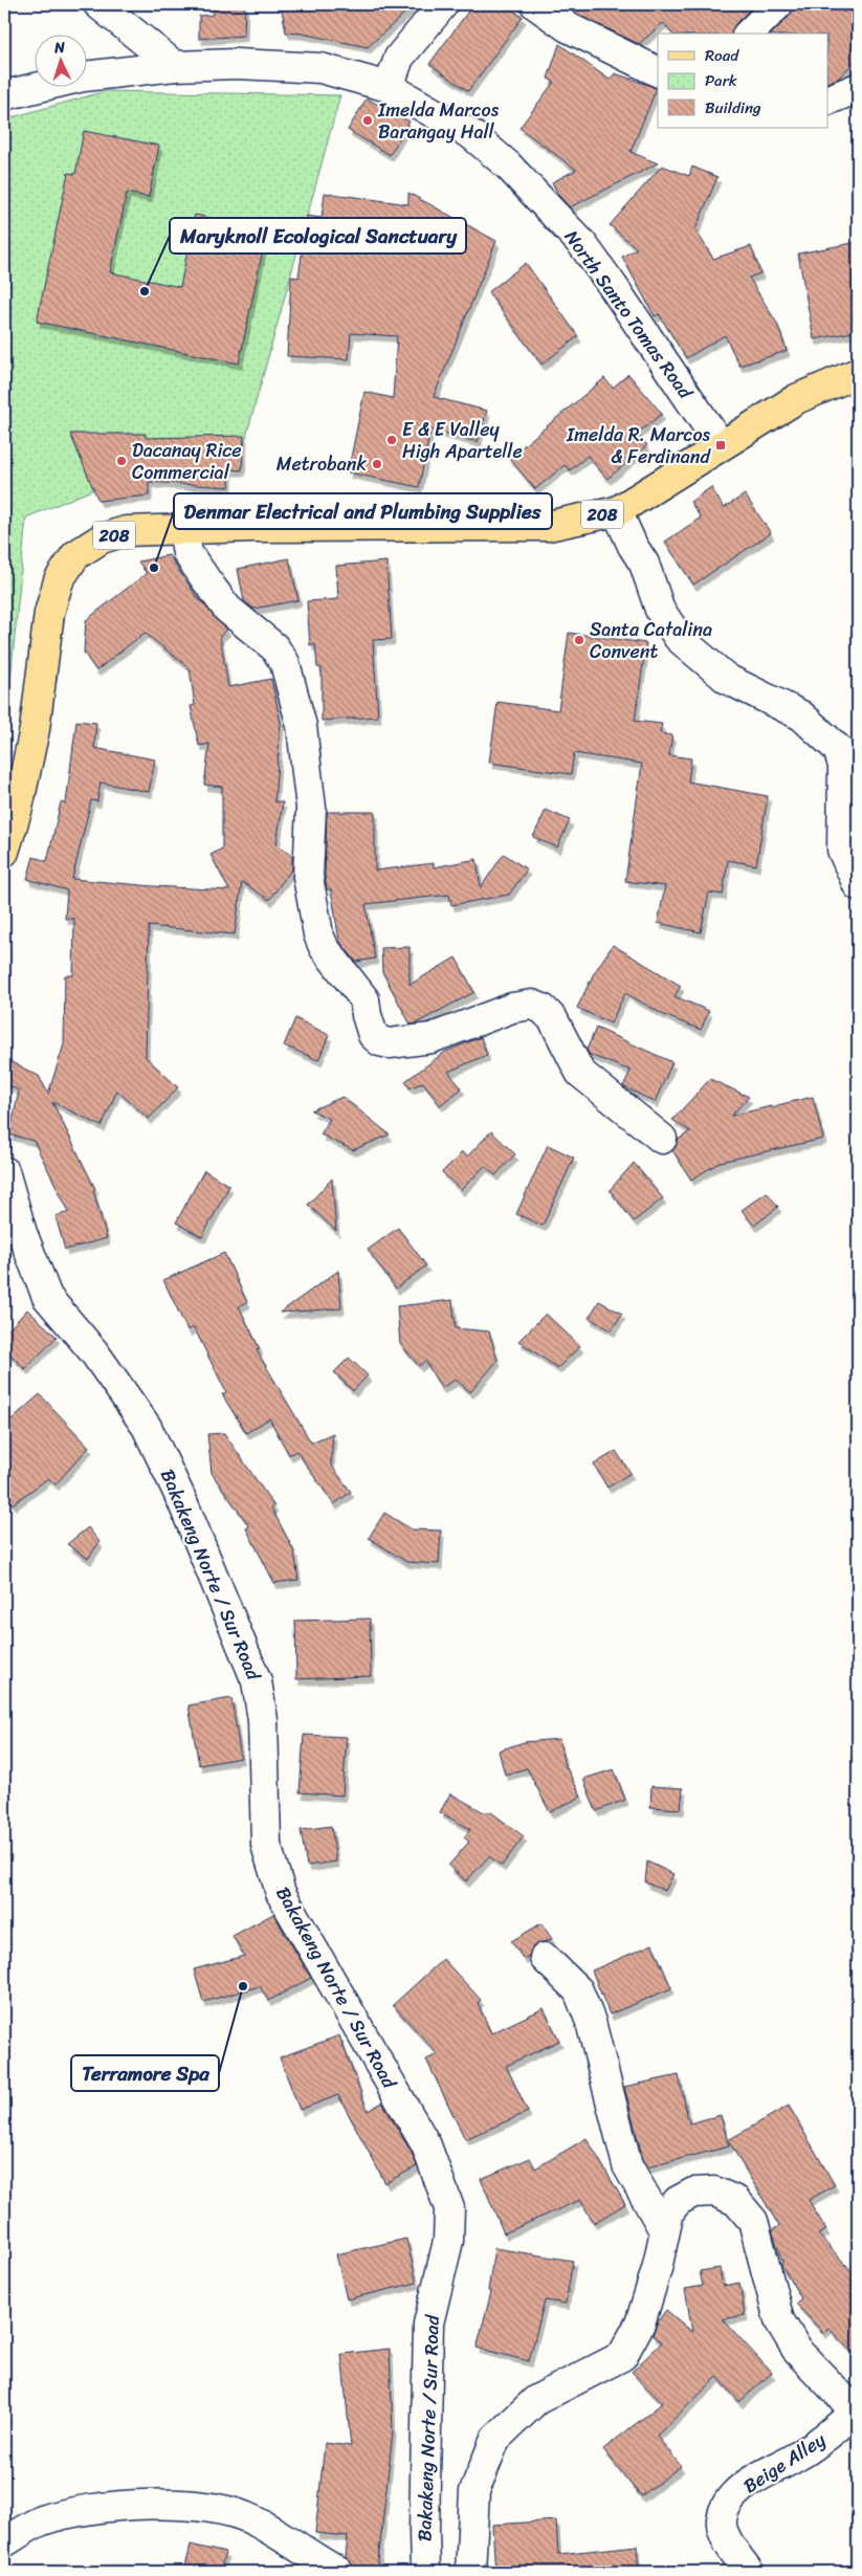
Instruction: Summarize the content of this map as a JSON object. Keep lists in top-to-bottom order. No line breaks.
{"streets":{"main road":["208"],"street":["North Santo Tomas Road","Bakakeng Norte / Sur Road","Beige Alley"]},"crossings":[["North Santo Tomas Road","208"]],"places":{"other":["Imelda Marcos Barangay Hall","Maryknoll Ecological Sanctuary","E & E Valley High Apartelle","Dacanay Rice Commercial","Metrobank","Denmar Electrical and Plumbing Supplies","Santa Catalina Convent","Terramore Spa"],"transit":["Imelda R. Marcos & Ferdinand"]},"legend":["Road","Park","Building"],"north":"top"}
